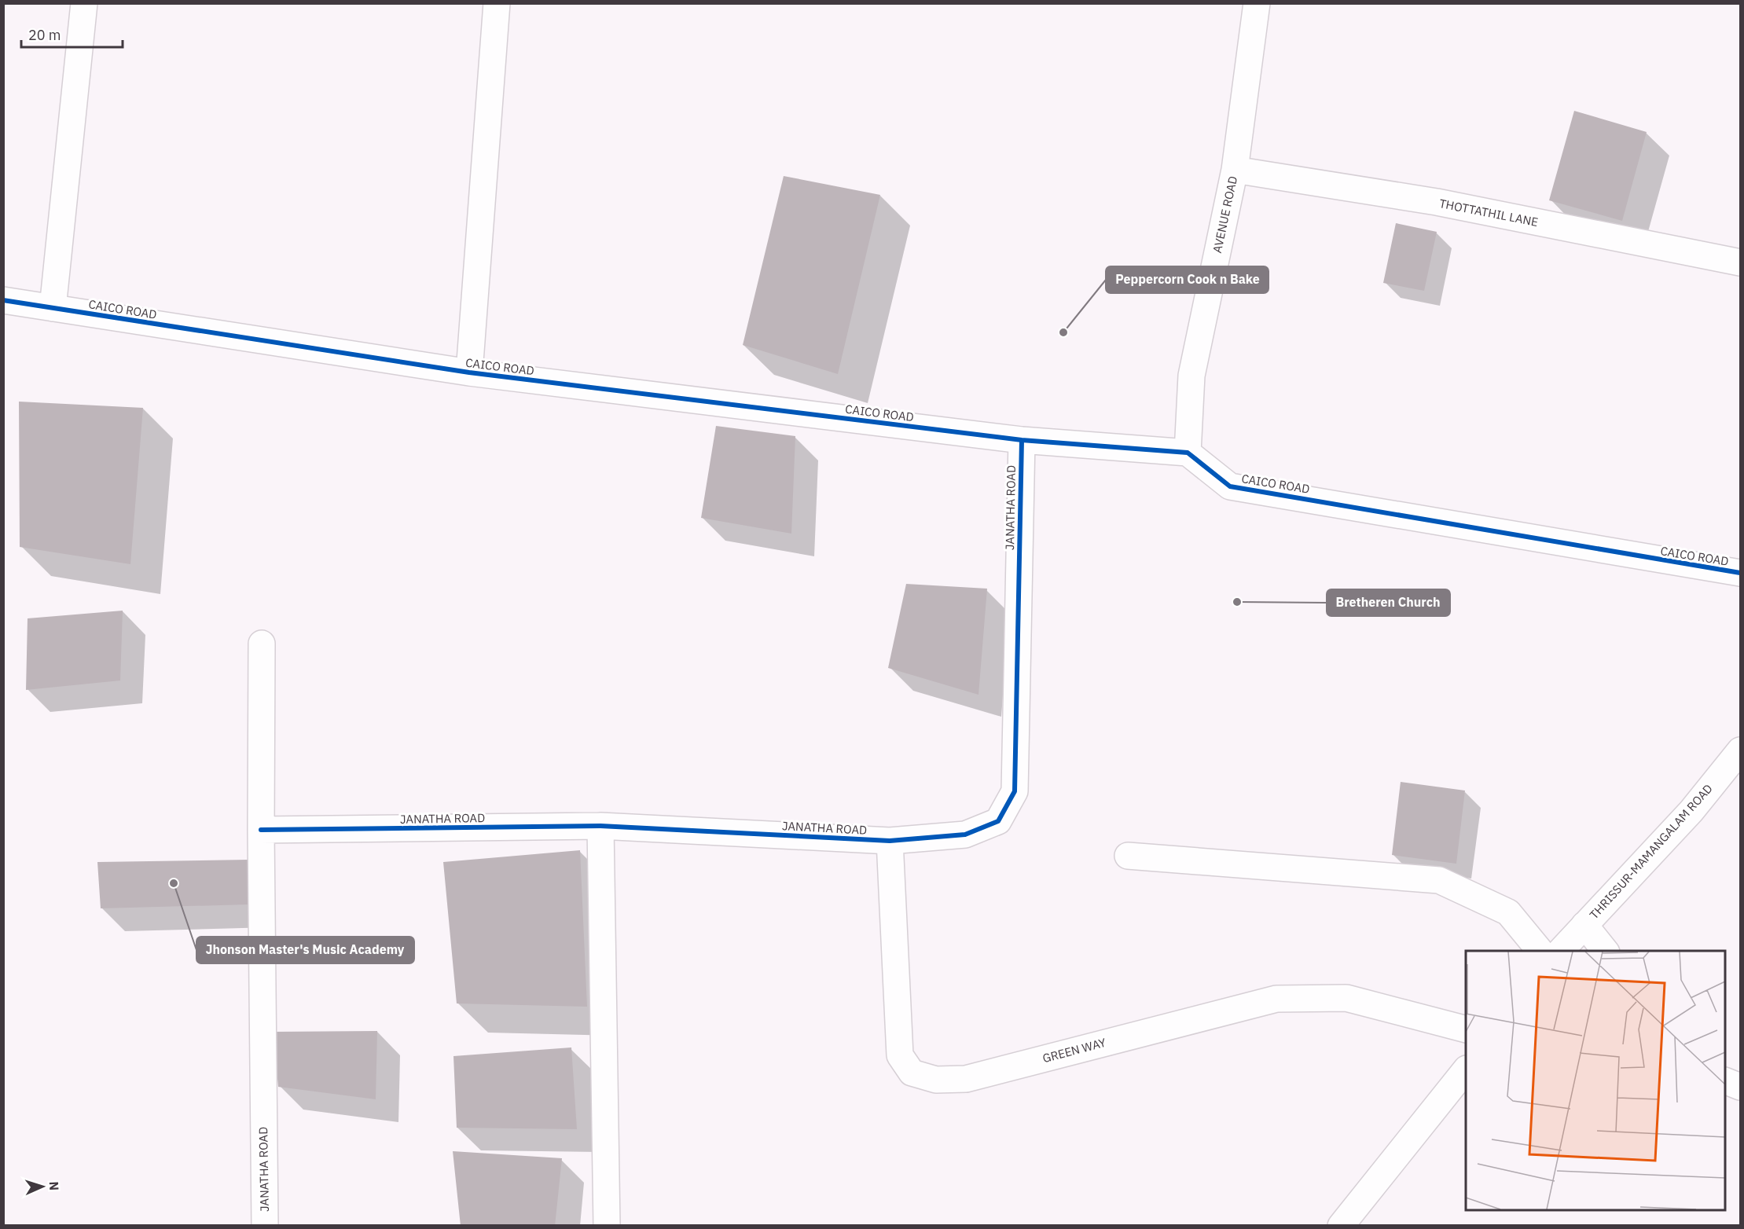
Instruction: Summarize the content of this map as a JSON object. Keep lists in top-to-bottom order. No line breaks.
{"streets":{"street":["THOTTATHIL LANE","AVENUE ROAD","CAICO ROAD","JANATHA ROAD","THRISSUR-MAMANGALAM ROAD","GREEN WAY"]},"crossings":[["THOTTATHIL LANE","AVENUE ROAD"],["AVENUE ROAD","CAICO ROAD"],["CAICO ROAD","JANATHA ROAD"],["JANATHA ROAD","GREEN WAY"]],"places":["Peppercorn Cook n Bake","Bretheren Church","Jhonson Master's Music Academy"],"scale_bar":"20 m","north":"right"}
